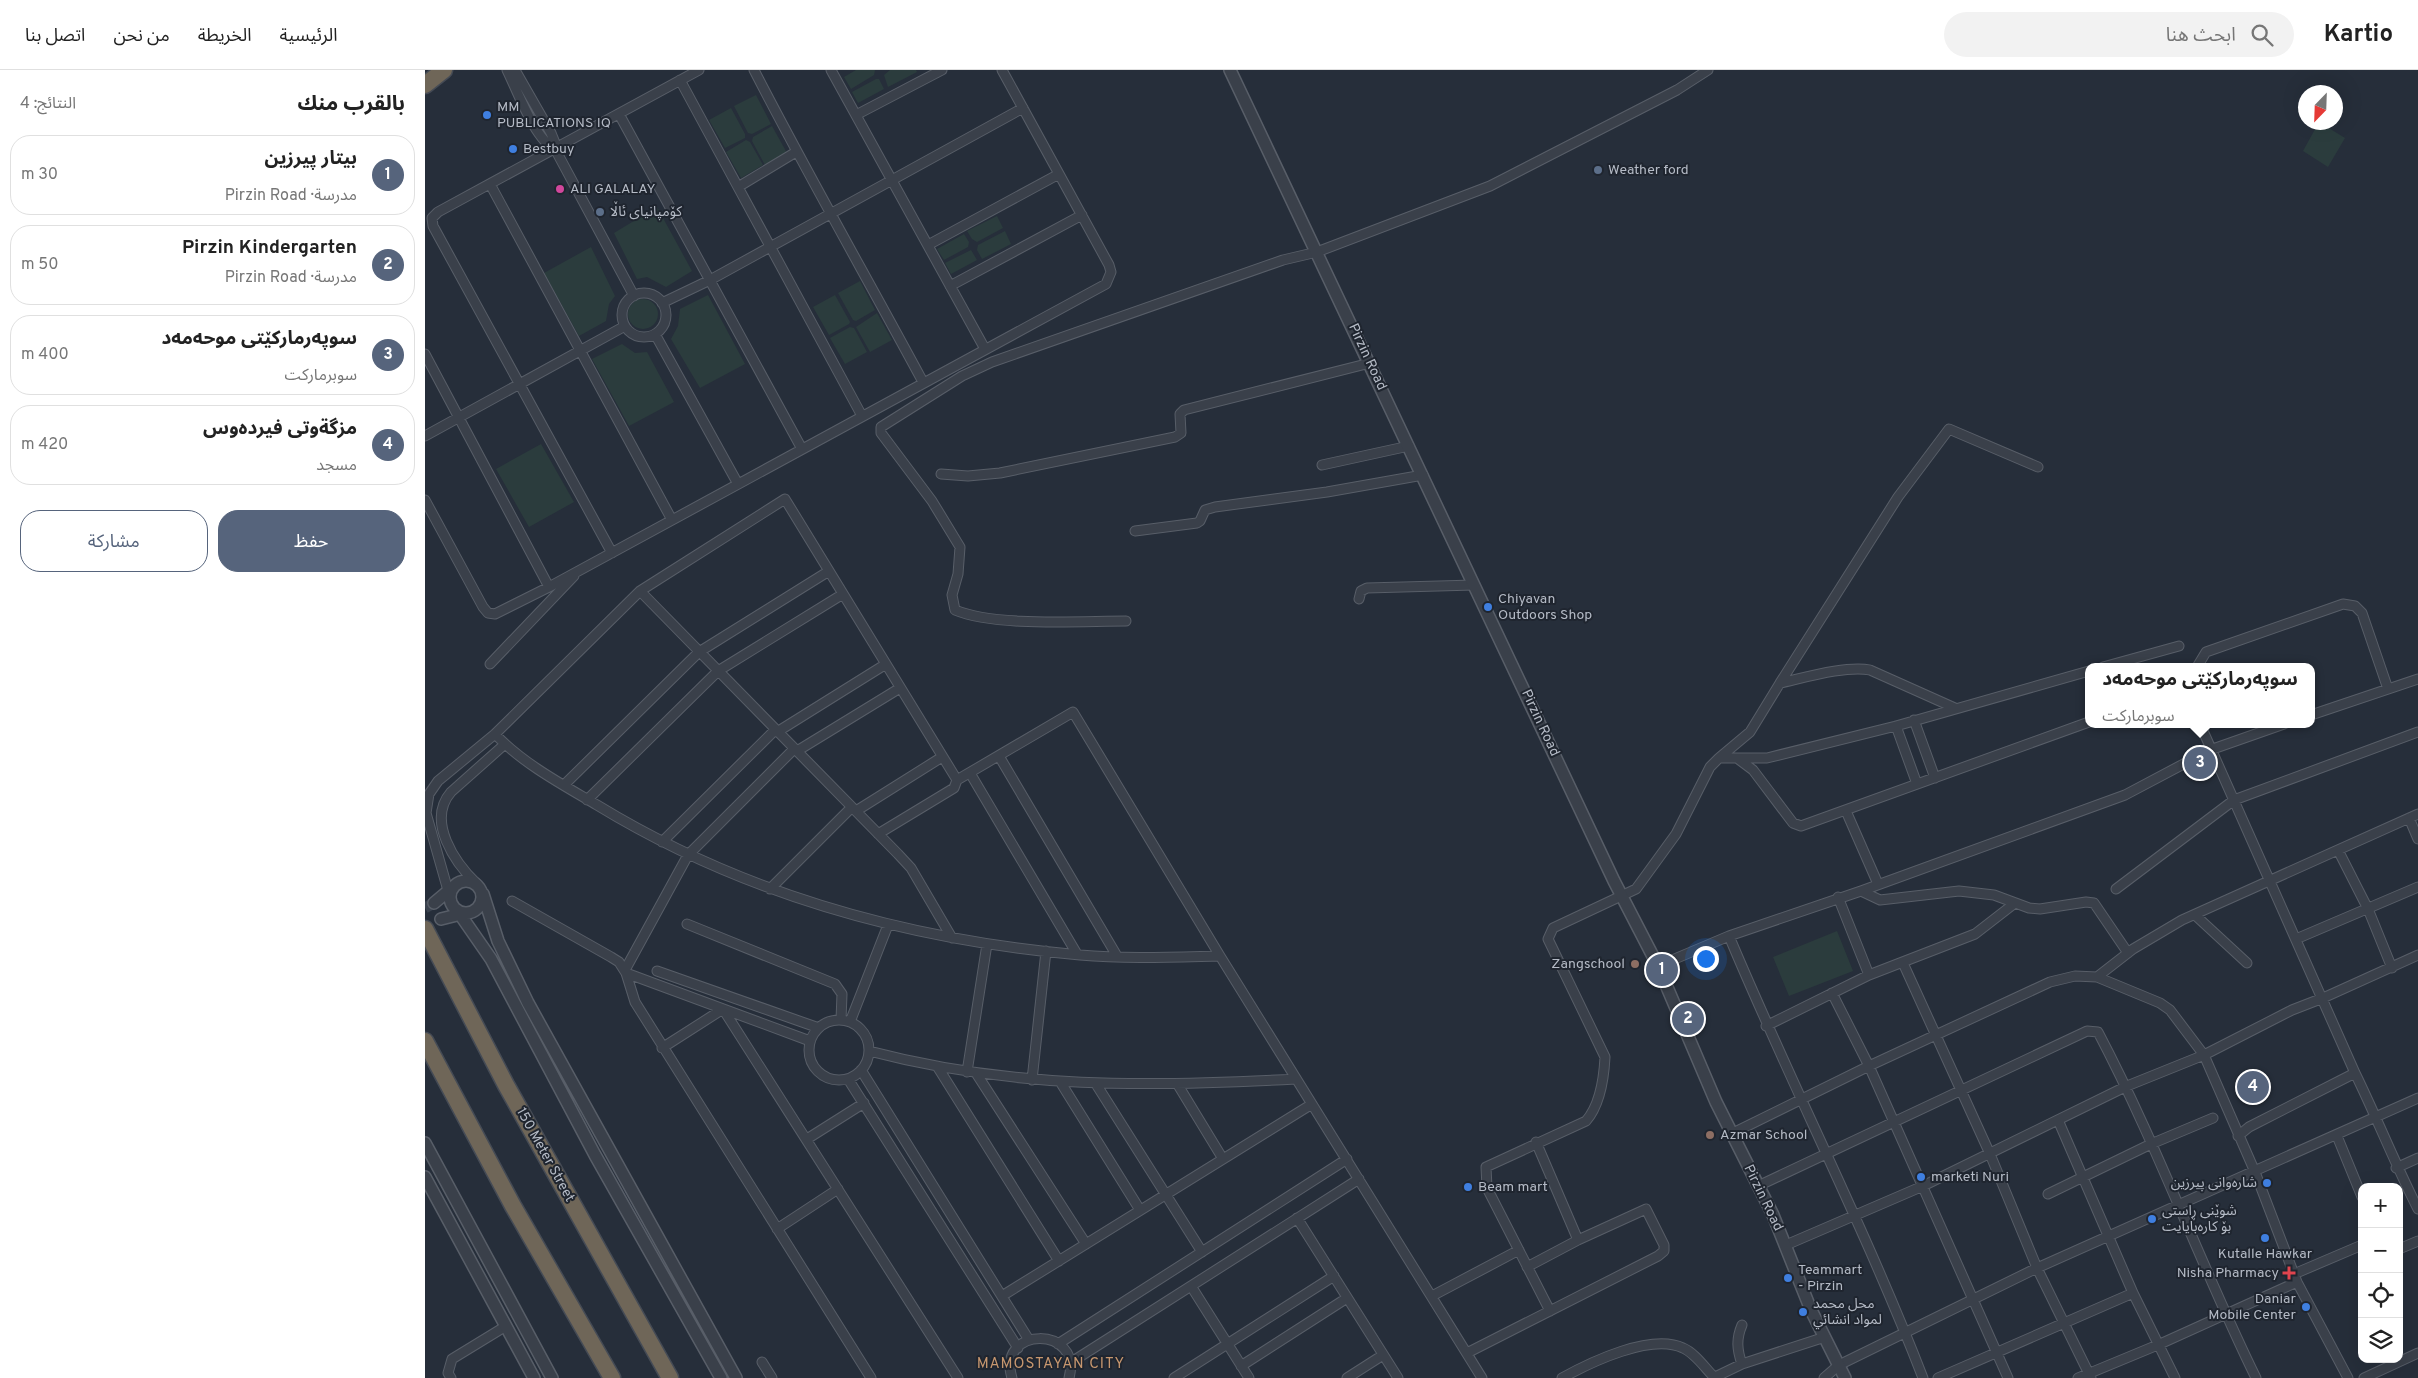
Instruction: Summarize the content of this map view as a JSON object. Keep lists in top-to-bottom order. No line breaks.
{"streets":{"highway":["150 Meter Street"],"street":["Pirzin Road"]},"districts":["MAMOSTAYAN CITY"],"places":{"other":["MM PUBLICATIONS IQ","Bestbuy","Weather ford","ALI GALALAY","کۆمپانیای ئاڵا","Chiyavan Outdoors Shop","Zangschool","Azmar School","marketi Nuri","شارەوانی پیرزین","Beam mart","شوێنی ڕاستی بۆ کارەبایایت","Kutalle Hawkar","Teammart - Pirzin","Daniar Mobile Center","محل محمد لمواد انشائي"],"health":["Nisha Pharmacy"]},"north":"bottom left","page":{"header":"Kartio","search":"ابحث هنا","nav":["الرئيسية","الخريطة","من نحن","اتصل بنا"],"heading":["بالقرب منك","النتائج: 4"],"list":[{"mark":"1","name":"بيتار پيرزين","note":"مدرسة · Pirzin Road","value":"30 m"},{"mark":"2","name":"Pirzin Kindergarten","note":"مدرسة · Pirzin Road","value":"50 m"},{"mark":"3","name":"سوپەرمارکێتی موحەمەد","note":"سوبرماركت","value":"400 m"},{"mark":"4","name":"مزگةوتی فیردەوس","note":"مسجد","value":"420 m"}],"buttons":["حفظ","مشاركة"],"popup":["سوپەرمارکێتی موحەمەد","سوبرماركت"],"pins":["3","1","2","4"],"map_buttons":["+","−"]}}
